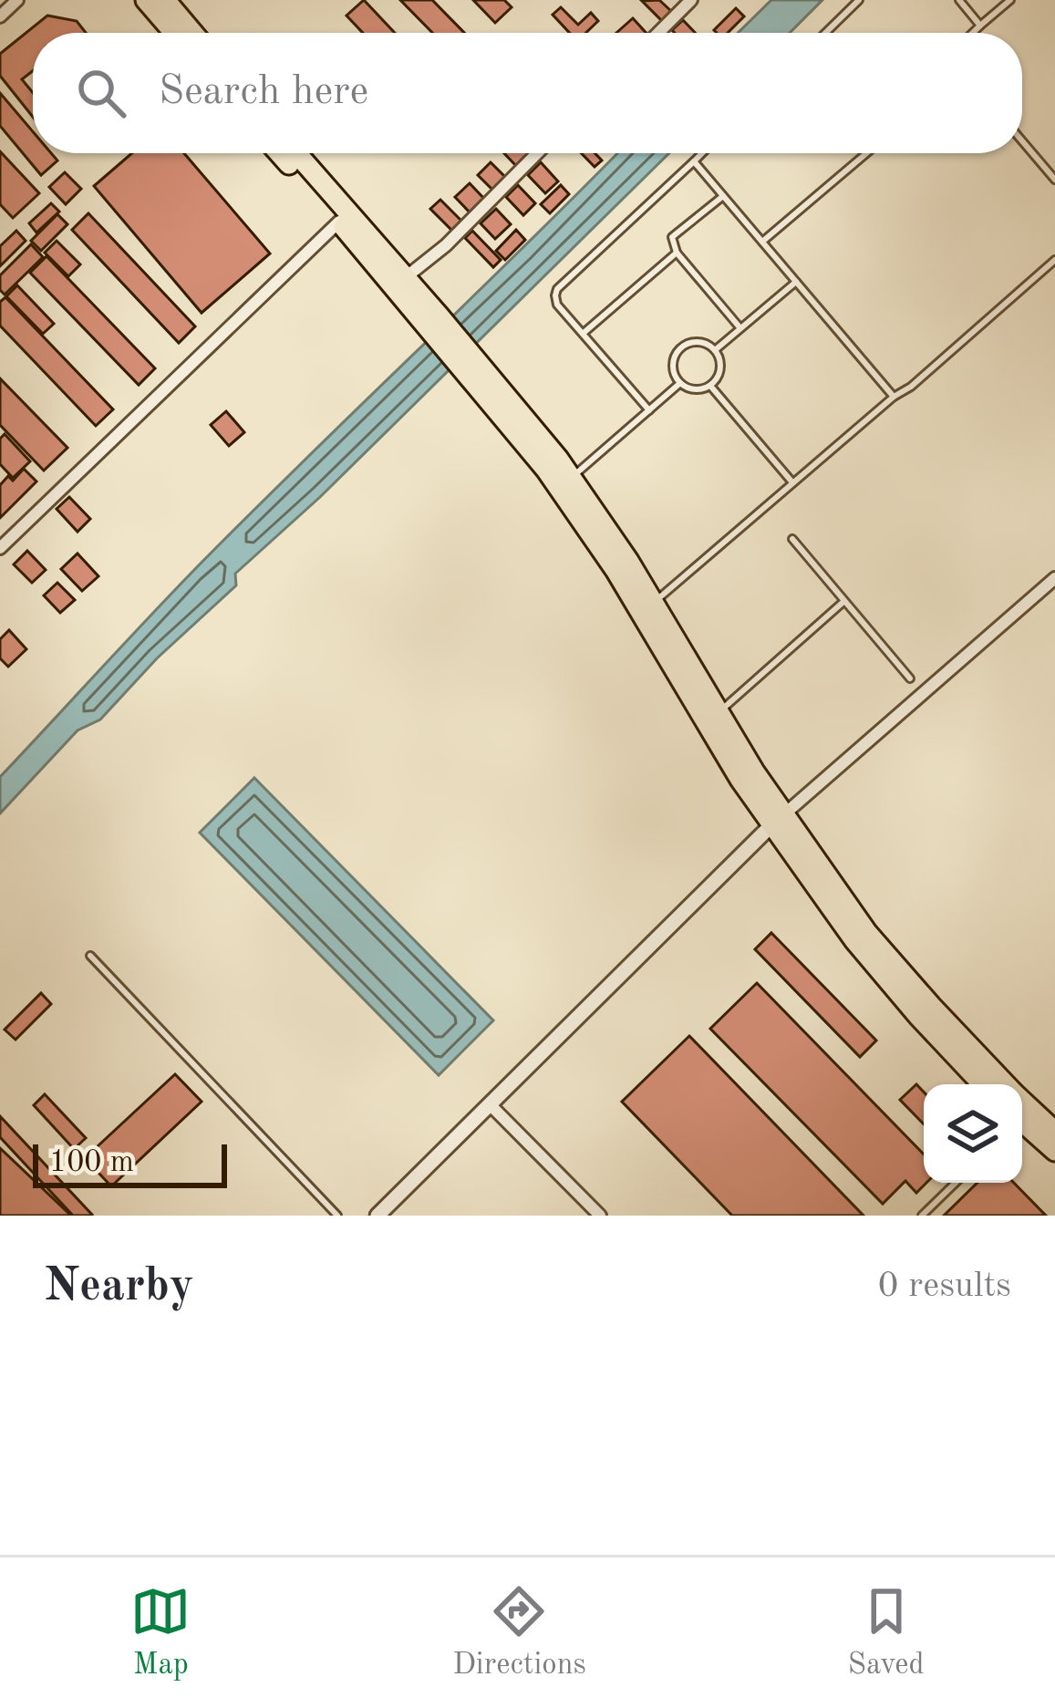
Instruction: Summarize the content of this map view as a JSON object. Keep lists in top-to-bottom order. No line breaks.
{"scale_bar":"100 m","page":{"search":"Search here","scale":"100 m","heading":["Nearby","0 results"],"nav":["Map","Directions","Saved"]}}
